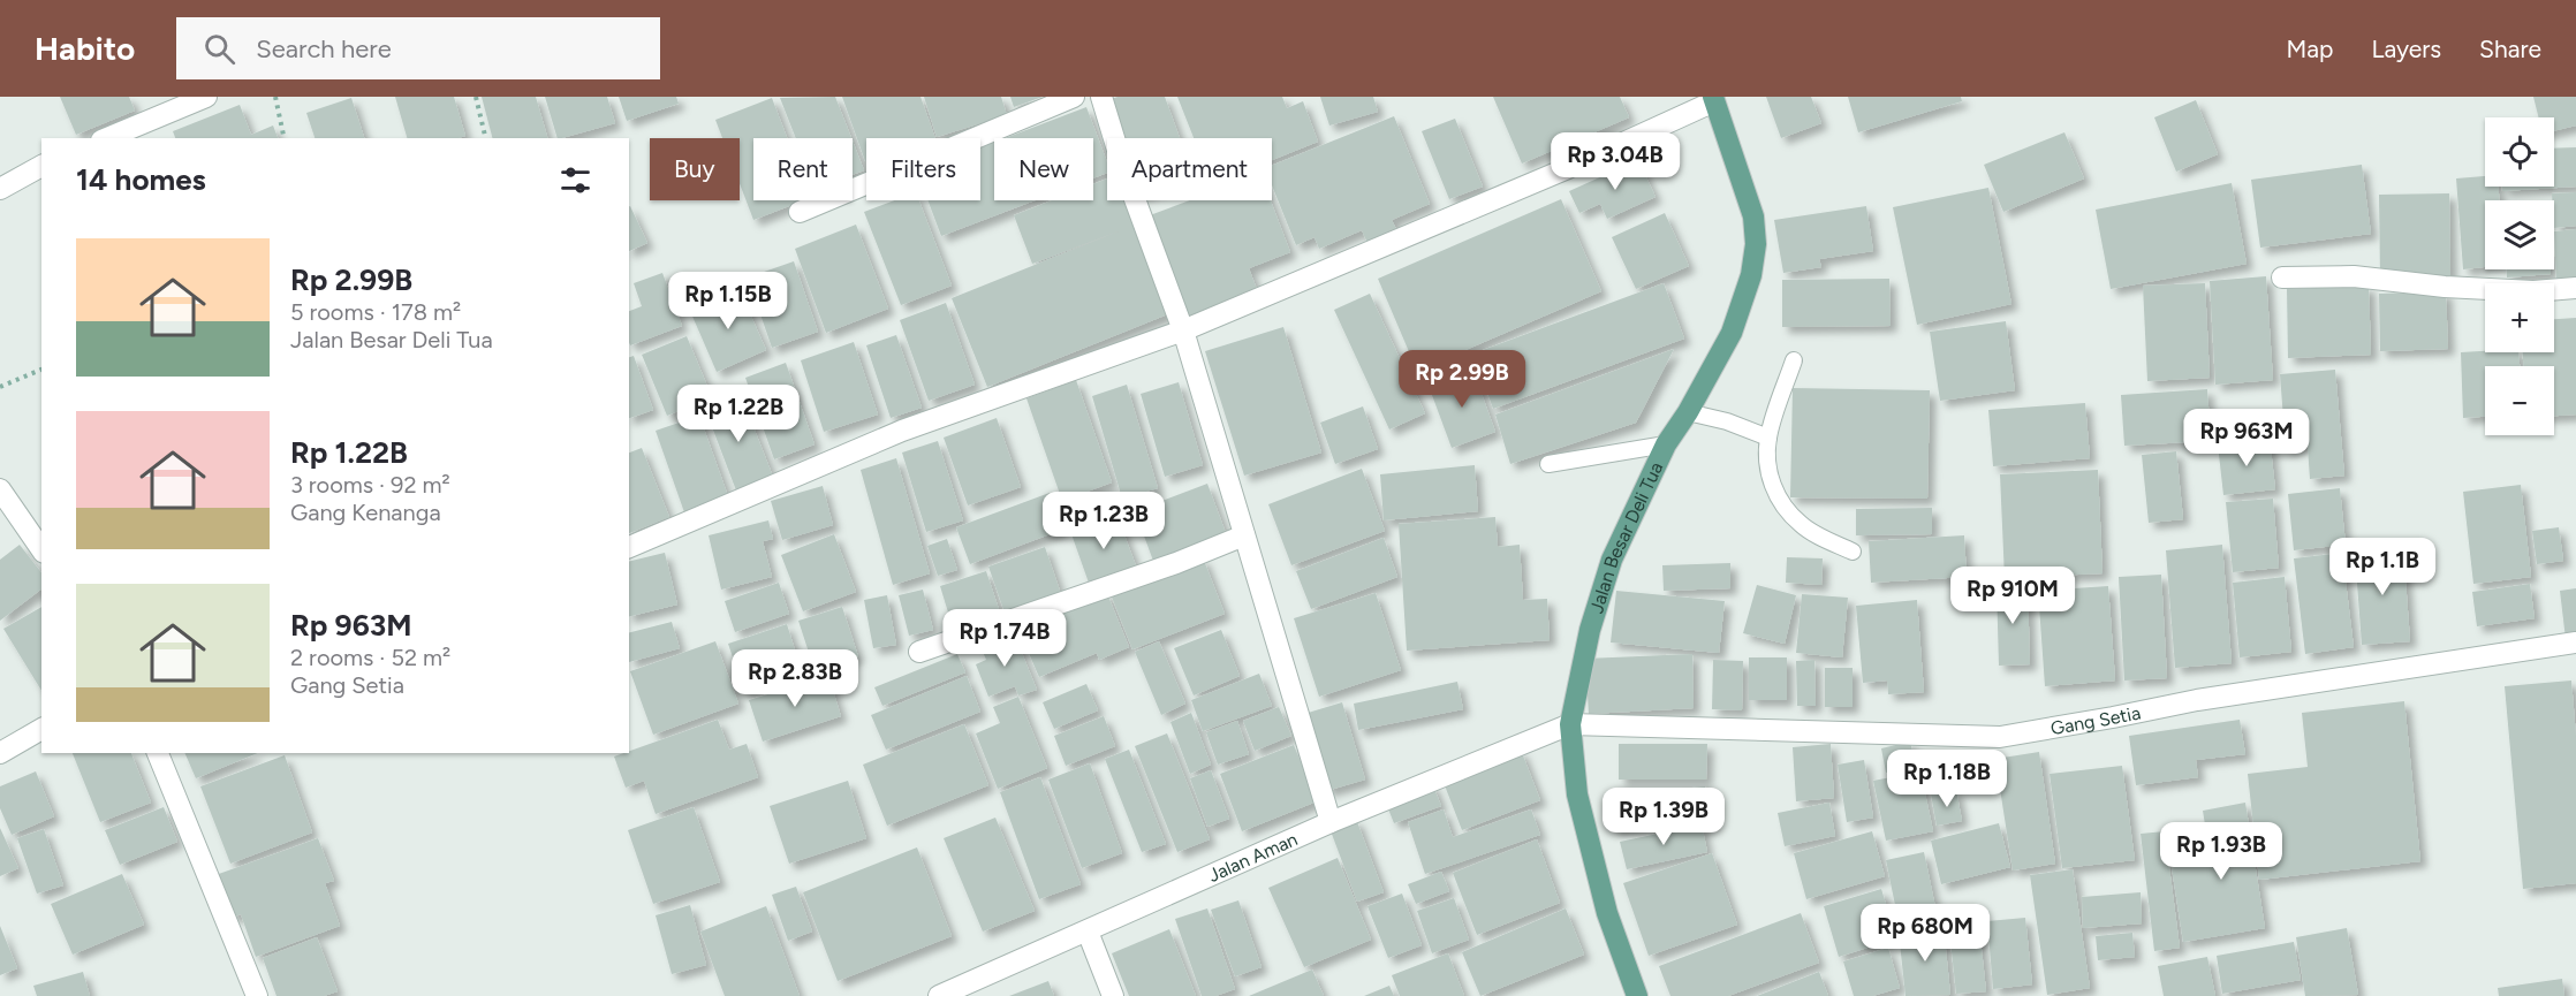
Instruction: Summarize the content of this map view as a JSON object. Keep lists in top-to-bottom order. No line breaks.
{"streets":{"main road":["Jalan Besar Deli Tua"],"street":["Gang Setia","Jalan Aman"]},"crossings":[["Jalan Besar Deli Tua","Gang Setia"],["Jalan Besar Deli Tua","Jalan Aman"],["Gang Setia","Jalan Aman"]],"page":{"header":"Habito","search":"Search here","nav":["Map","Layers","Share"],"map_buttons":["+","−"],"price":["Rp 3.04B","Rp 1.15B","Rp 2.99B","Rp 1.22B","Rp 963M","Rp 1.23B","Rp 1.1B","Rp 910M","Rp 1.74B","Rp 2.83B","Rp 1.18B","Rp 1.39B","Rp 1.93B","Rp 680M"],"chip":["Buy","Rent","Filters","New","Apartment"],"heading":"14 homes","list":[{"name":"Rp 2.99B","note":"5 rooms · 178 m² · Jalan Besar Deli Tua"},{"name":"Rp 1.22B","note":"3 rooms · 92 m² · Gang Kenanga"},{"name":"Rp 963M","note":"2 rooms · 52 m² · Gang Setia"}]}}
